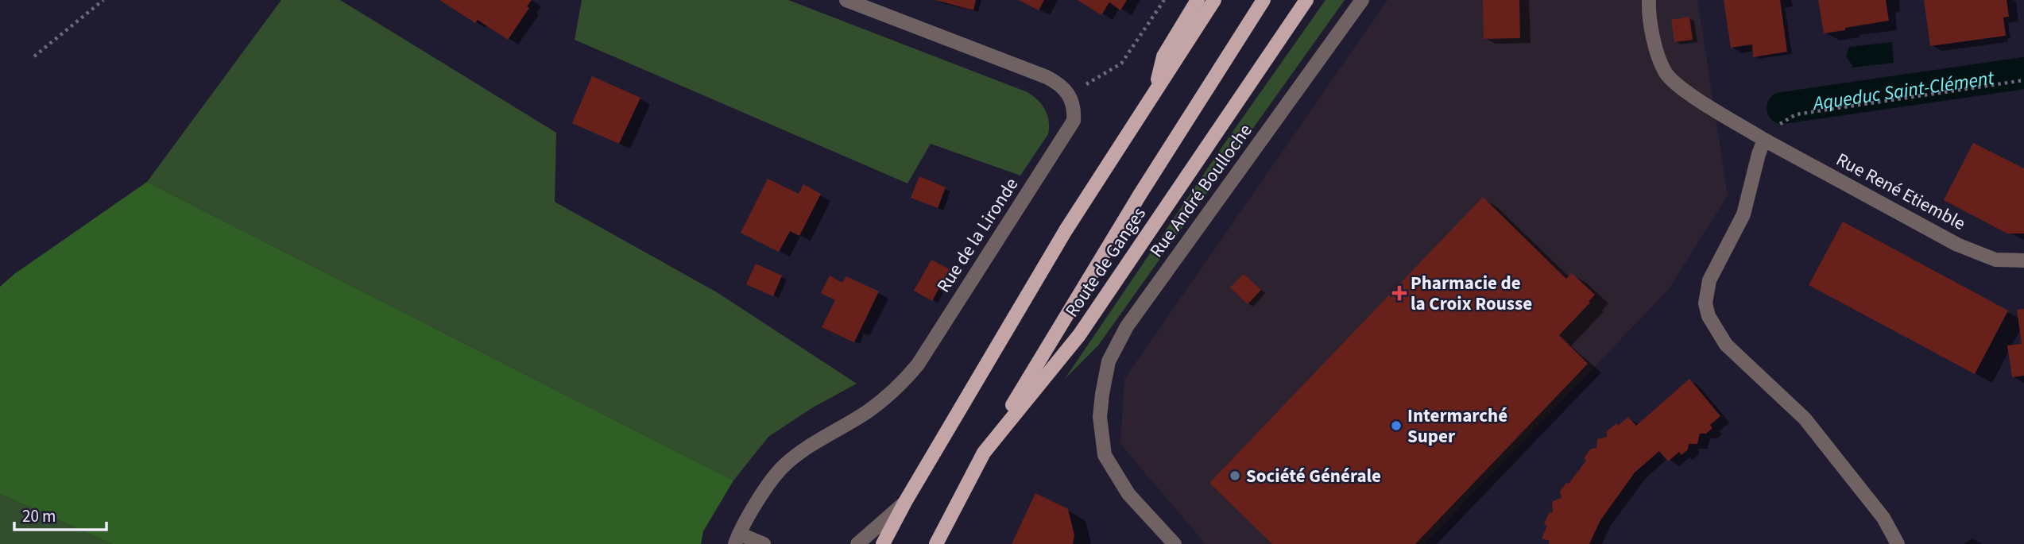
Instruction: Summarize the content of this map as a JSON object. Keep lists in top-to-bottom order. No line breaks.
{"streets":{"main road":["Route de Ganges"],"street":["Rue André Boulloche","Rue René Etiemble","Rue de la Lironde"]},"water":["Aqueduc Saint-Clément"],"places":{"health":["Pharmacie de la Croix Rousse"],"other":["Intermarché Super","Société Générale"]},"scale_bar":"20 m"}
